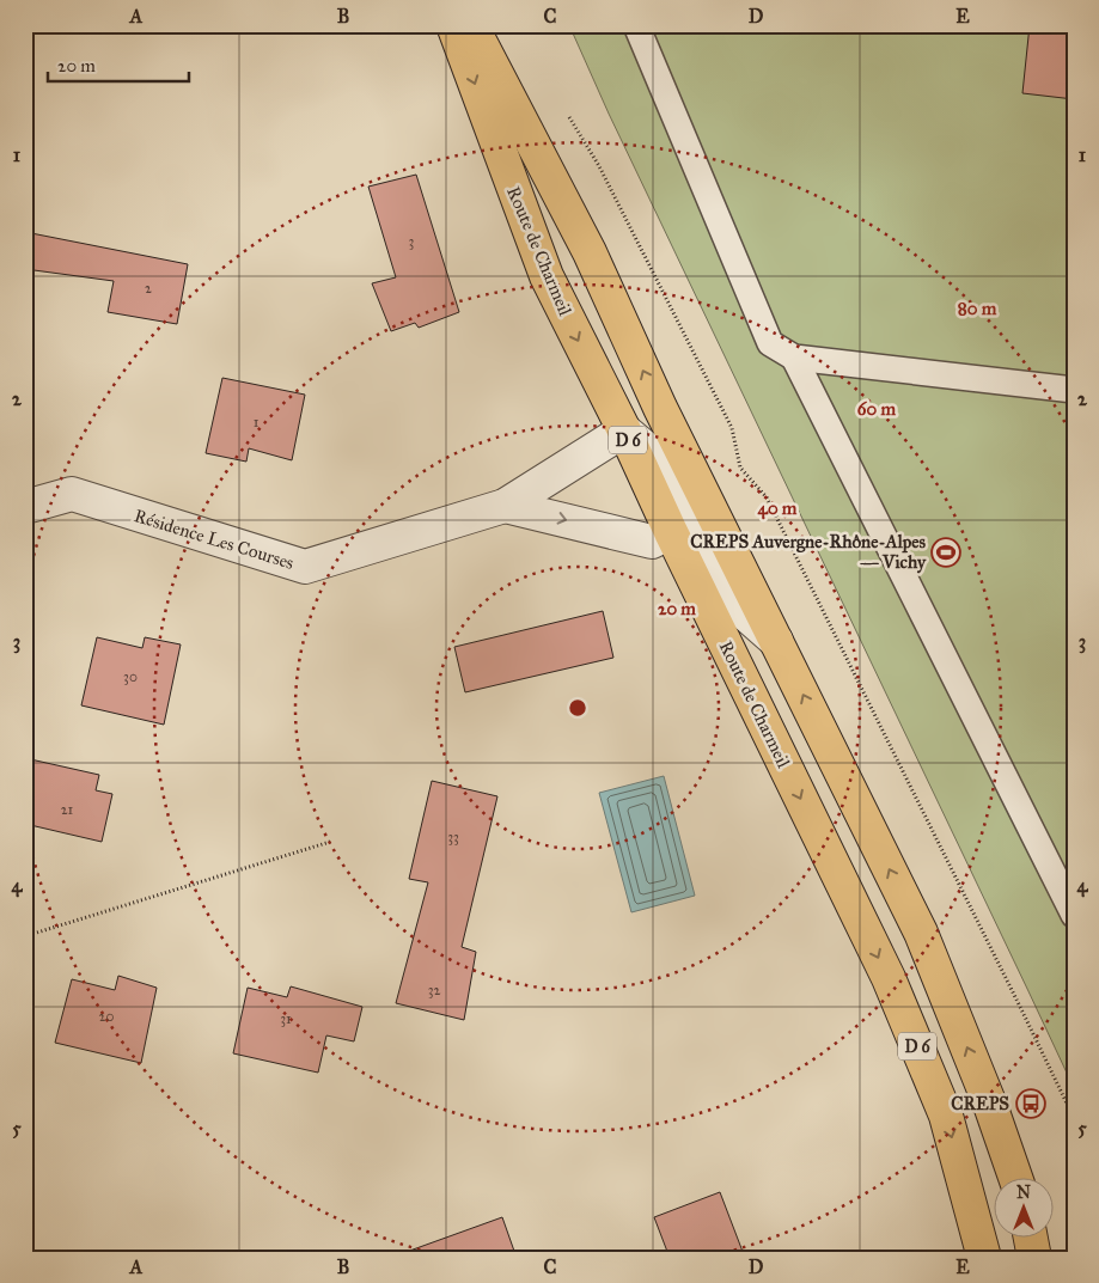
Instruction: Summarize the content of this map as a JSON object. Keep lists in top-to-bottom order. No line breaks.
{"streets":{"main road":["Route de Charmeil","D 6"],"street":["Résidence Les Courses"]},"crossings":[["Route de Charmeil","Résidence Les Courses"]],"places":{"sports":["CREPS Auvergne-Rhône-Alpes — Vichy"],"bus stop":["CREPS"]},"house_numbers":["3","2","1","30","21","33","32","20","31"],"scale_bar":"20 m","north":"top","grid":{"columns":["A","B","C","D","E"],"rows":["1","2","3","4","5"]},"rings":["80 m","60 m","40 m","20 m"]}
